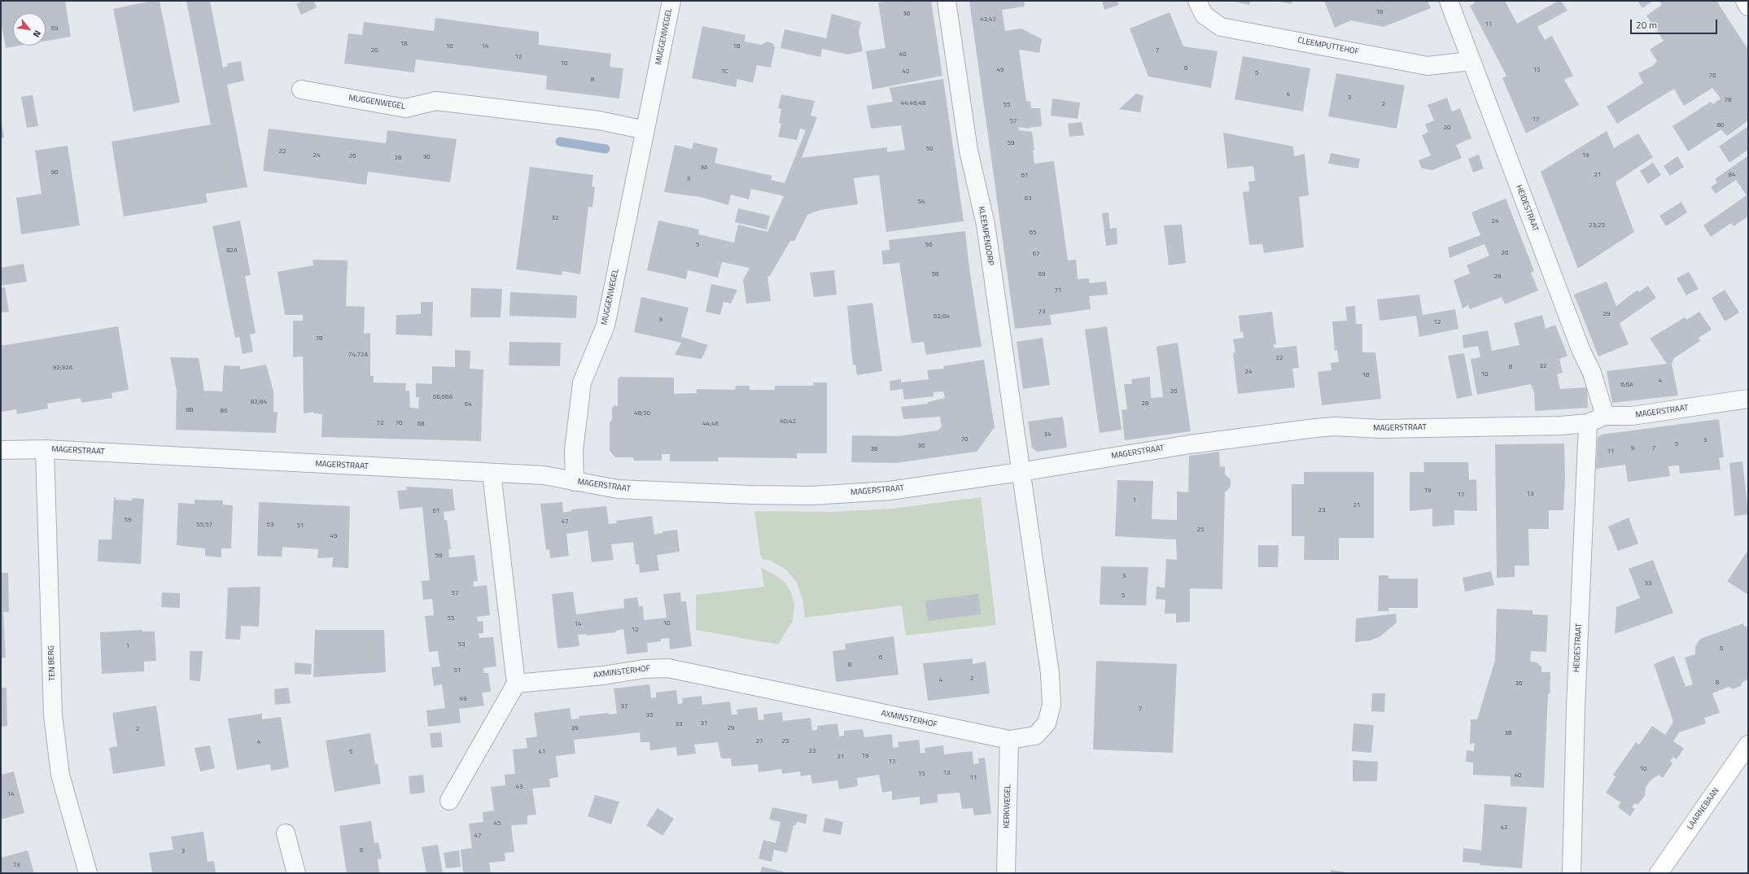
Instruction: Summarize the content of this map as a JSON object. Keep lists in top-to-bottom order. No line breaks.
{"streets":{"street":["MUGGENWEGEL","CLEEMPUTTEHOF","HEIDESTRAAT","KLEEMPENDORP","MAGERSTRAAT","TEN BERG","AXMINSTERHOF","KERKWEGEL","LAARNEBAAN"]},"crossings":[["MUGGENWEGEL","MAGERSTRAAT"],["CLEEMPUTTEHOF","HEIDESTRAAT"],["HEIDESTRAAT","MAGERSTRAAT"],["KLEEMPENDORP","MAGERSTRAAT"],["KLEEMPENDORP","AXMINSTERHOF"],["MAGERSTRAAT","TEN BERG"],["MAGERSTRAAT","AXMINSTERHOF"],["AXMINSTERHOF","KERKWEGEL"]],"house_numbers":["18","36","43;47","11","69","18","16","14","1B","20","7","40","12","10","6","49","15","1C","42","5","76","8","4","3","78","44;46;48","2","55","17","57","80","20","59","50","22","24","19","26","30","28","3A","90","21","84","61","3","63","54","32","24","23;25","65","5","56","82A","26","67","58","69","28","71","73","29","62;64","9","12","78","74;72A","22","32","8","92;92A","24","10","18","4","6;6A","26","66;66A","82;84","28","64","88","86","48;50","40;42","72","70","68","44;46","34","70","3","5","36","9","7","38","11","19","13","17","1","21","23","61","59","47","55;57","53","51","25","49","59","3","33","57","5","55","10","14","12","53","1","6","6","8","51","2","4","8","36","49","37","7","35","31","33","39","29","2","38","27","25","4","23","5","41","19","21","17","10","13","15","40","11","43","14","45","42","47","6","3","13"],"scale_bar":"20 m","north":"bottom right"}
